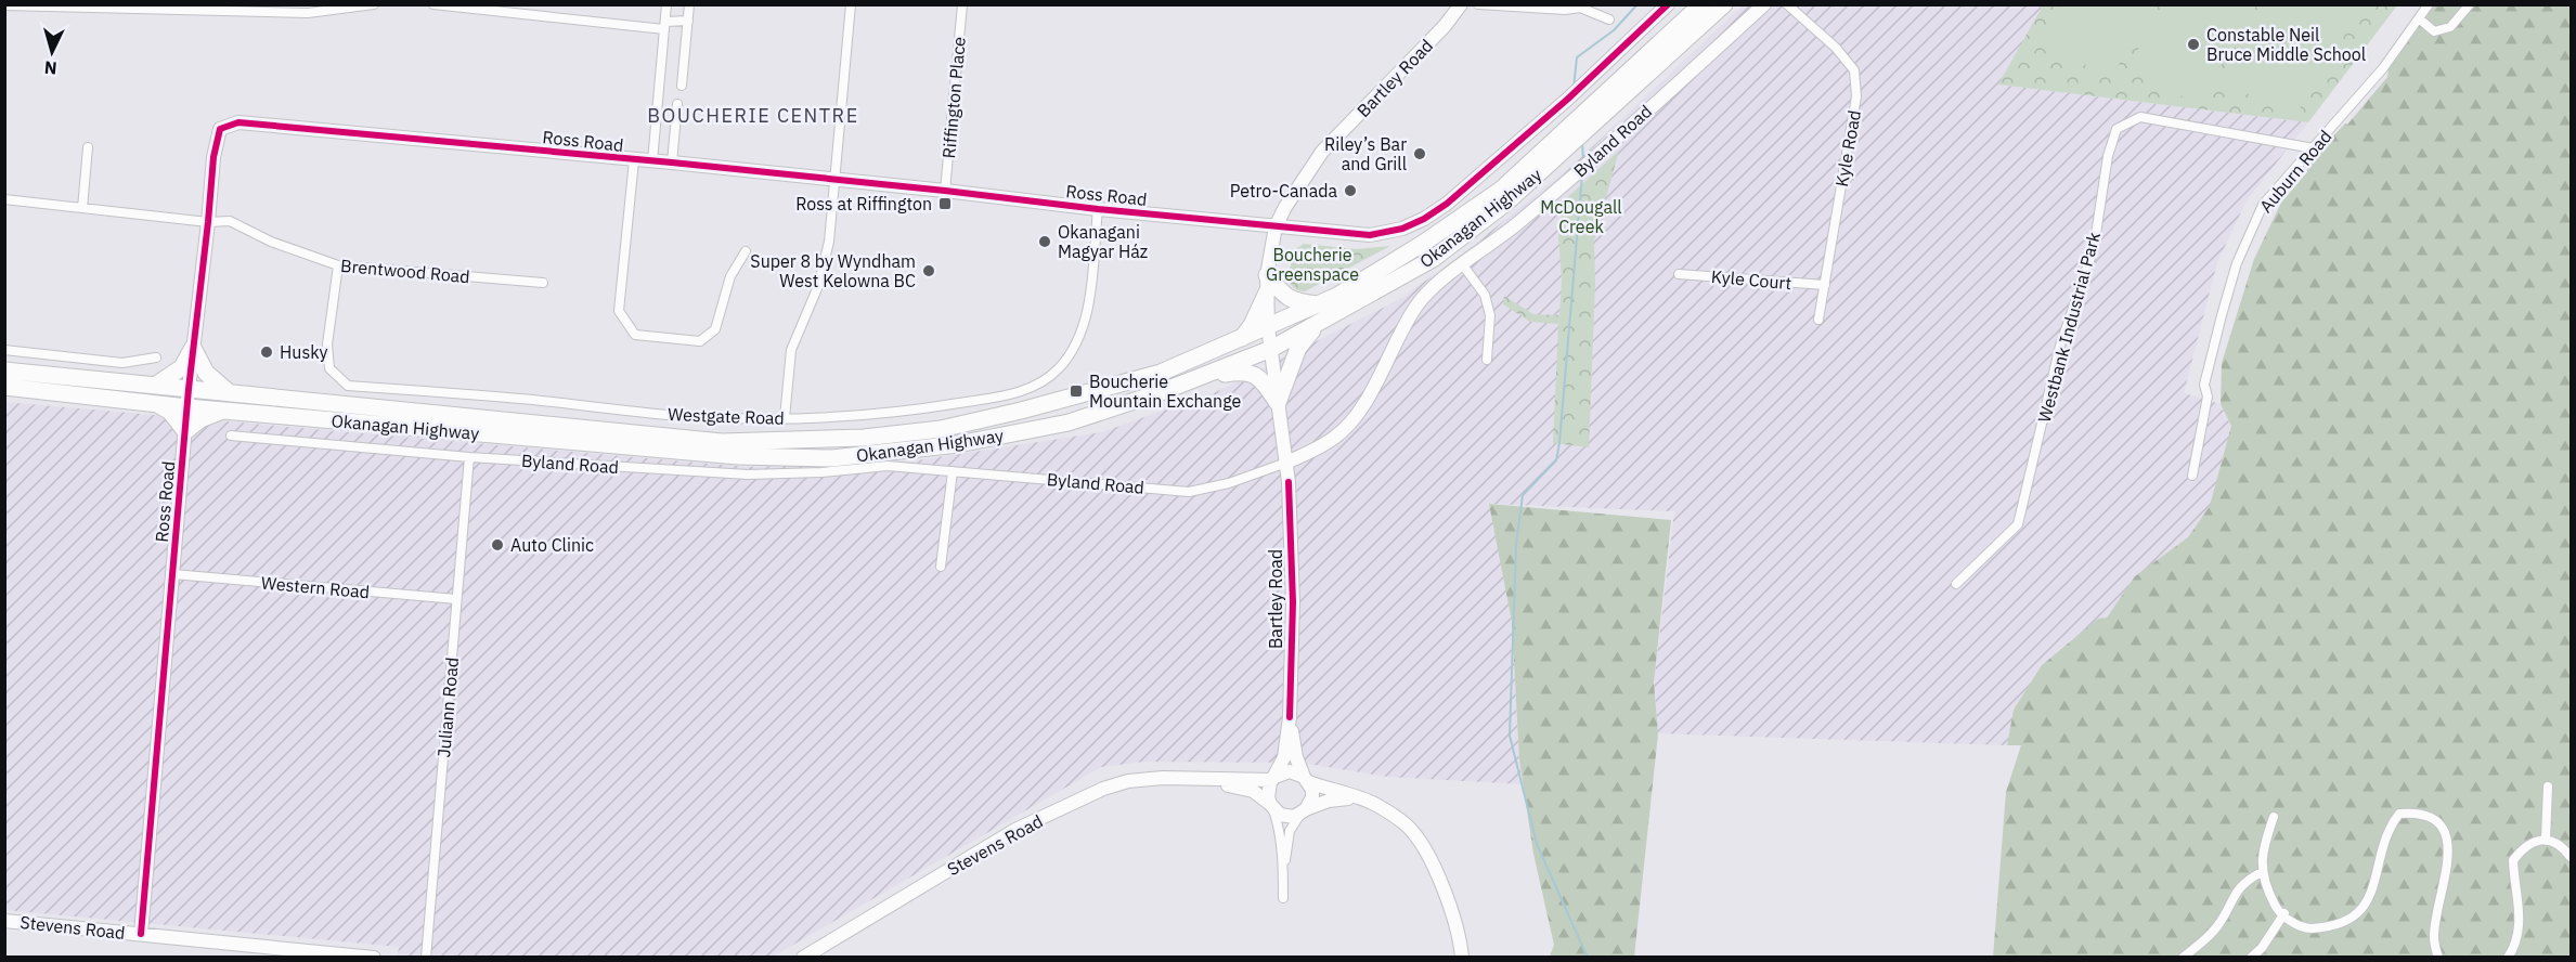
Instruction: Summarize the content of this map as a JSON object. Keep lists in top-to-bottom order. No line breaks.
{"streets":{"highway":["Okanagan Highway"],"street":["Bartley Road","Riffington Place","Ross Road","Byland Road","Kyle Road","Auburn Road","Brentwood Road","Kyle Court","Westbank Industrial Park","Westgate Road","Western Road","Juliann Road","Stevens Road"]},"crossings":[["Bartley Road","Ross Road"],["Bartley Road","Byland Road"],["Bartley Road","Okanagan Highway"],["Bartley Road","Stevens Road"],["Riffington Place","Ross Road"],["Ross Road","Okanagan Highway"],["Ross Road","Brentwood Road"],["Ross Road","Westgate Road"],["Ross Road","Western Road"],["Ross Road","Stevens Road"],["Byland Road","Juliann Road"],["Kyle Road","Kyle Court"],["Auburn Road","Westbank Industrial Park"],["Brentwood Road","Westgate Road"],["Western Road","Juliann Road"]],"districts":["BOUCHERIE CENTRE"],"parks":["McDougall Creek","Boucherie Greenspace"],"places":{"other":["Constable Neil Bruce Middle School","Riley’s Bar and Grill","Petro-Canada","Okanagani Magyar Ház","Super 8 by Wyndham West Kelowna BC","Husky","Auto Clinic"],"transit":["Ross at Riffington","Boucherie Mountain Exchange"]},"north":"bottom"}
